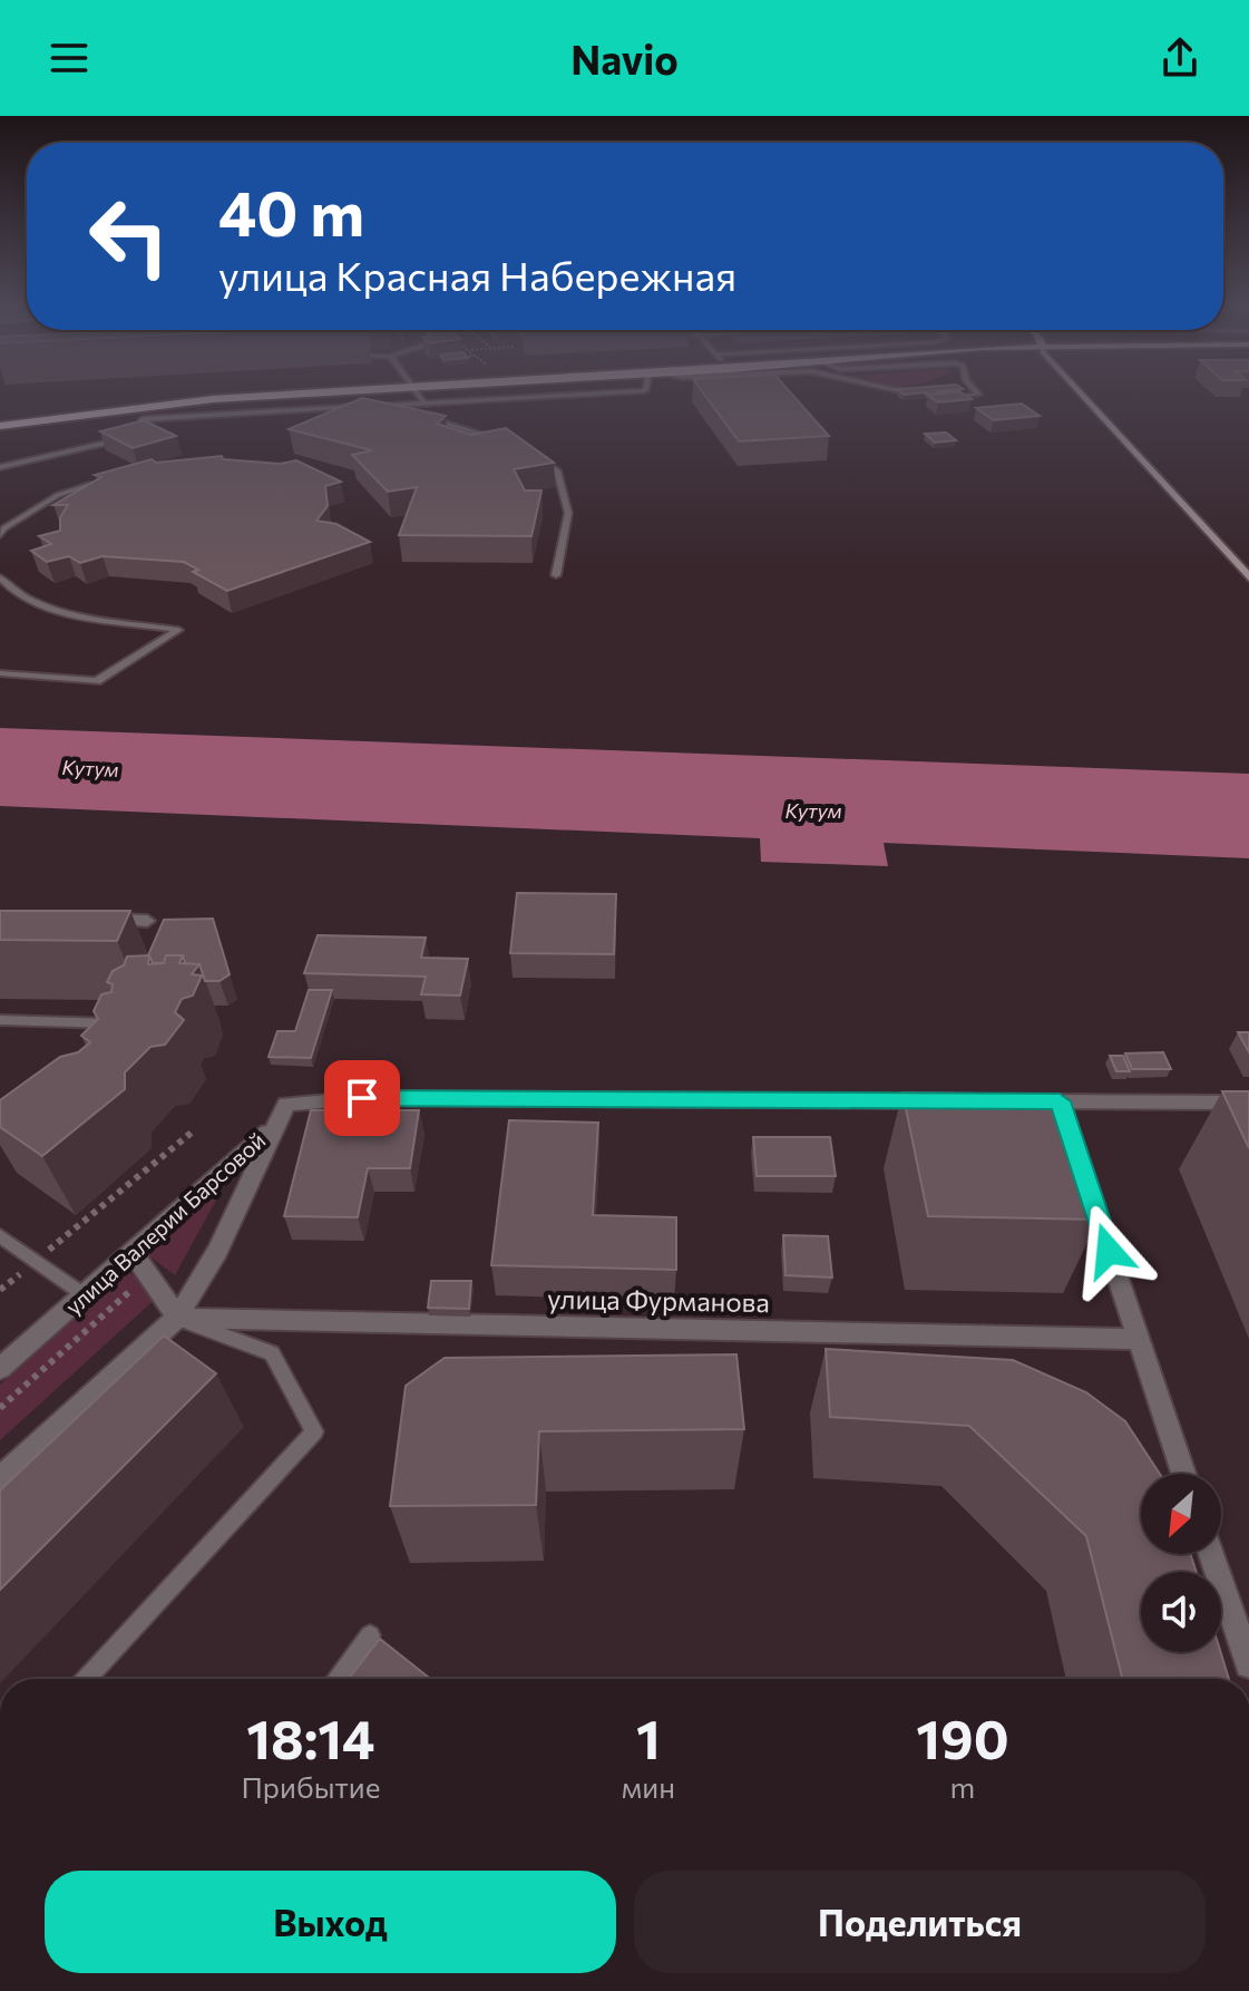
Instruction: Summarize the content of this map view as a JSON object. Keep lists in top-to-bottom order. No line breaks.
{"streets":{"street":["улица Валерии Барсовой","улица Фурманова"]},"crossings":[["улица Валерии Барсовой","улица Фурманова"]],"water":["Кутум"],"north":"bottom left","page":{"header":"Navio","turn":["40 m","улица Красная Набережная"],"eta":["18:14","Прибытие","1","мин","190","m"],"buttons":["Выход","Поделиться"]}}
